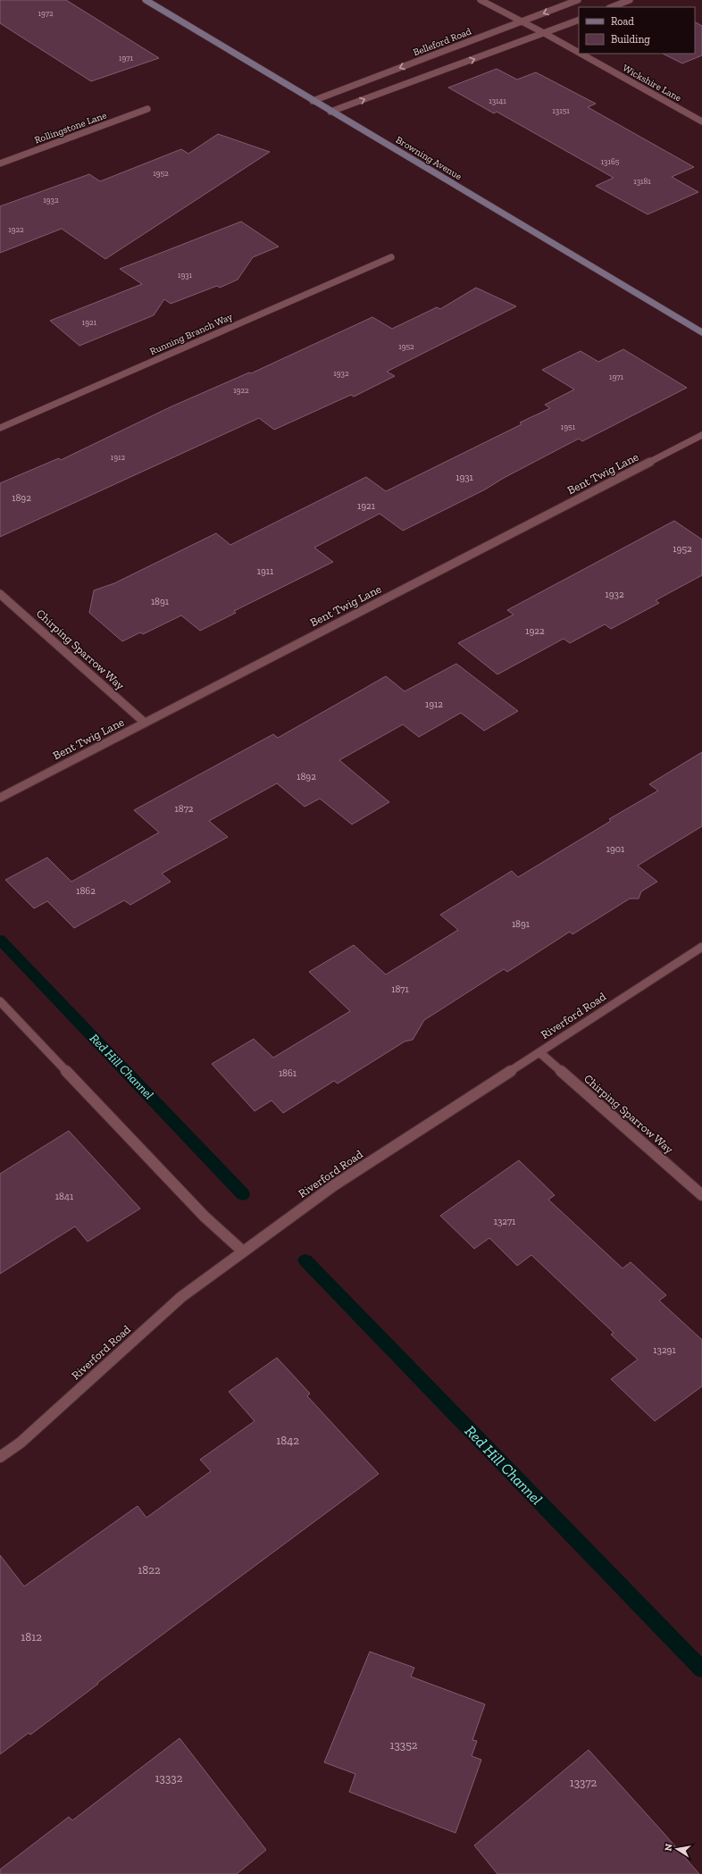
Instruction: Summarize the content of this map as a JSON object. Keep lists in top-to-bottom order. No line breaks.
{"streets":{"street":["Belleford Road","Wickshire Lane","Rollingstone Lane","Browning Avenue","Running Branch Way","Bent Twig Lane","Chirping Sparrow Way","Riverford Road"]},"crossings":[["Belleford Road","Wickshire Lane"],["Belleford Road","Browning Avenue"],["Bent Twig Lane","Chirping Sparrow Way"],["Chirping Sparrow Way","Riverford Road"]],"water":["Red Hill Channel"],"house_numbers":["1972","1971","13141","13151","13165","1952","13181","1932","1922","1931","1921","1952","1932","1971","1922","1951","1912","1931","1892","1921","1952","1911","1932","1891","1922","1912","1892","1872","1901","1862","1891","1871","1861","1841","13271","13291","1842","1822","1812","13352","13332","13372"],"legend":["Road","Building"],"north":"left"}
